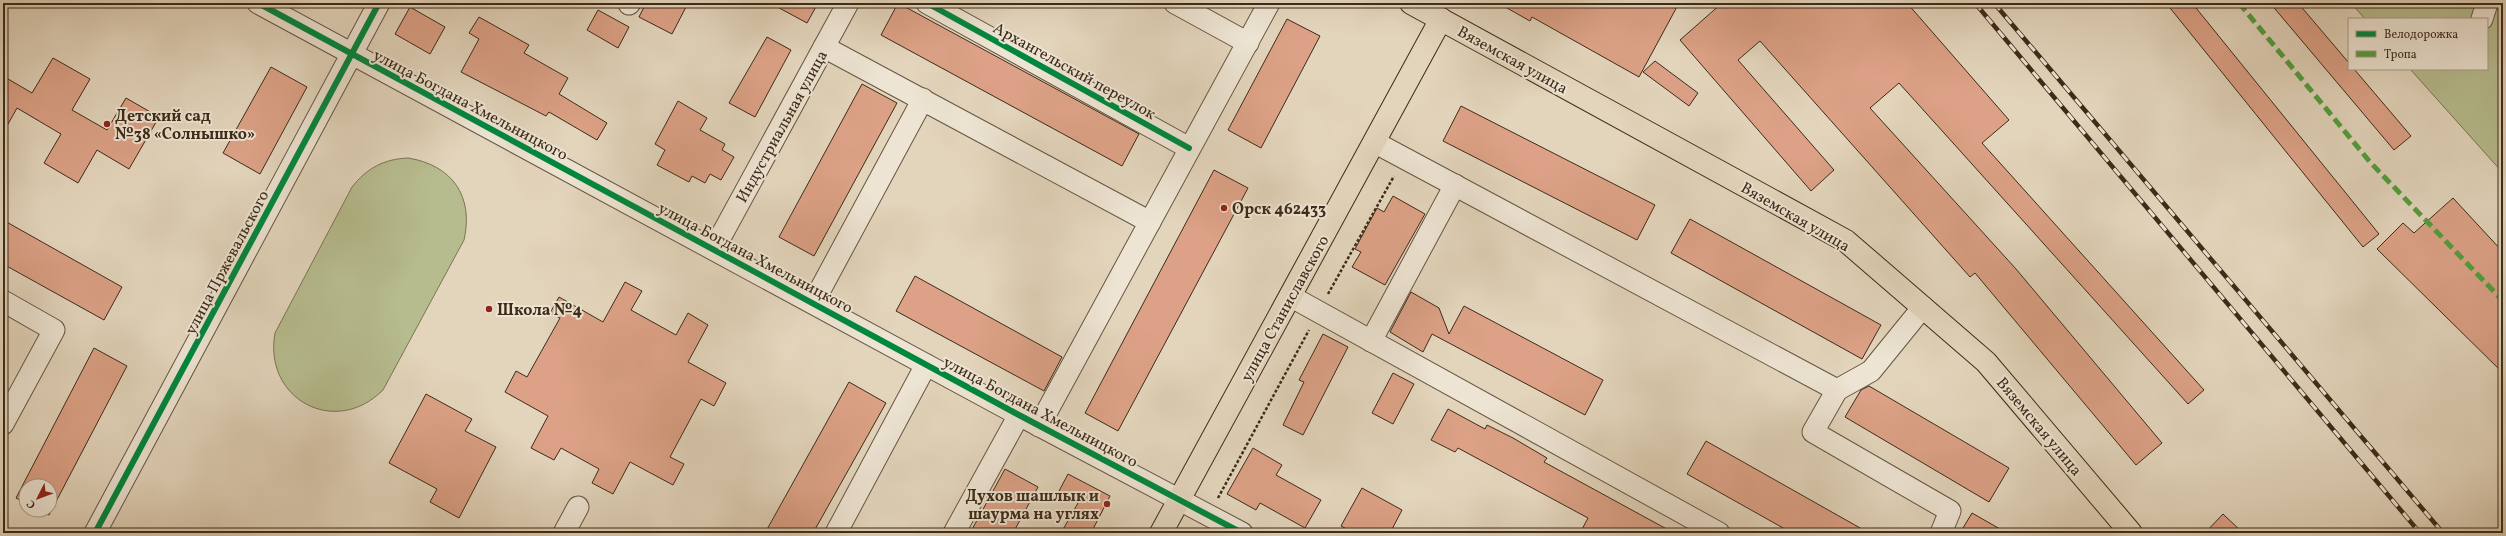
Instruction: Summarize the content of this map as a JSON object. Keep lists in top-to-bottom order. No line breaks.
{"streets":{"main road":["Вяземская улица","улица Станиславского"],"street":["Архангельский переулок","улица Богдана Хмельницкого","Индустриальная улица","улица Пржевальского"]},"crossings":[["Вяземская улица","улица Станиславского"],["улица Богдана Хмельницкого","Индустриальная улица"],["улица Богдана Хмельницкого","улица Пржевальского"],["улица Богдана Хмельницкого","улица Станиславского"]],"places":["Детский сад №38 «Солнышко»","Орск 462433","Школа №4","Духов шашлык и шаурма на углях"],"legend":["Велодорожка","Тропа"],"north":"bottom left"}
